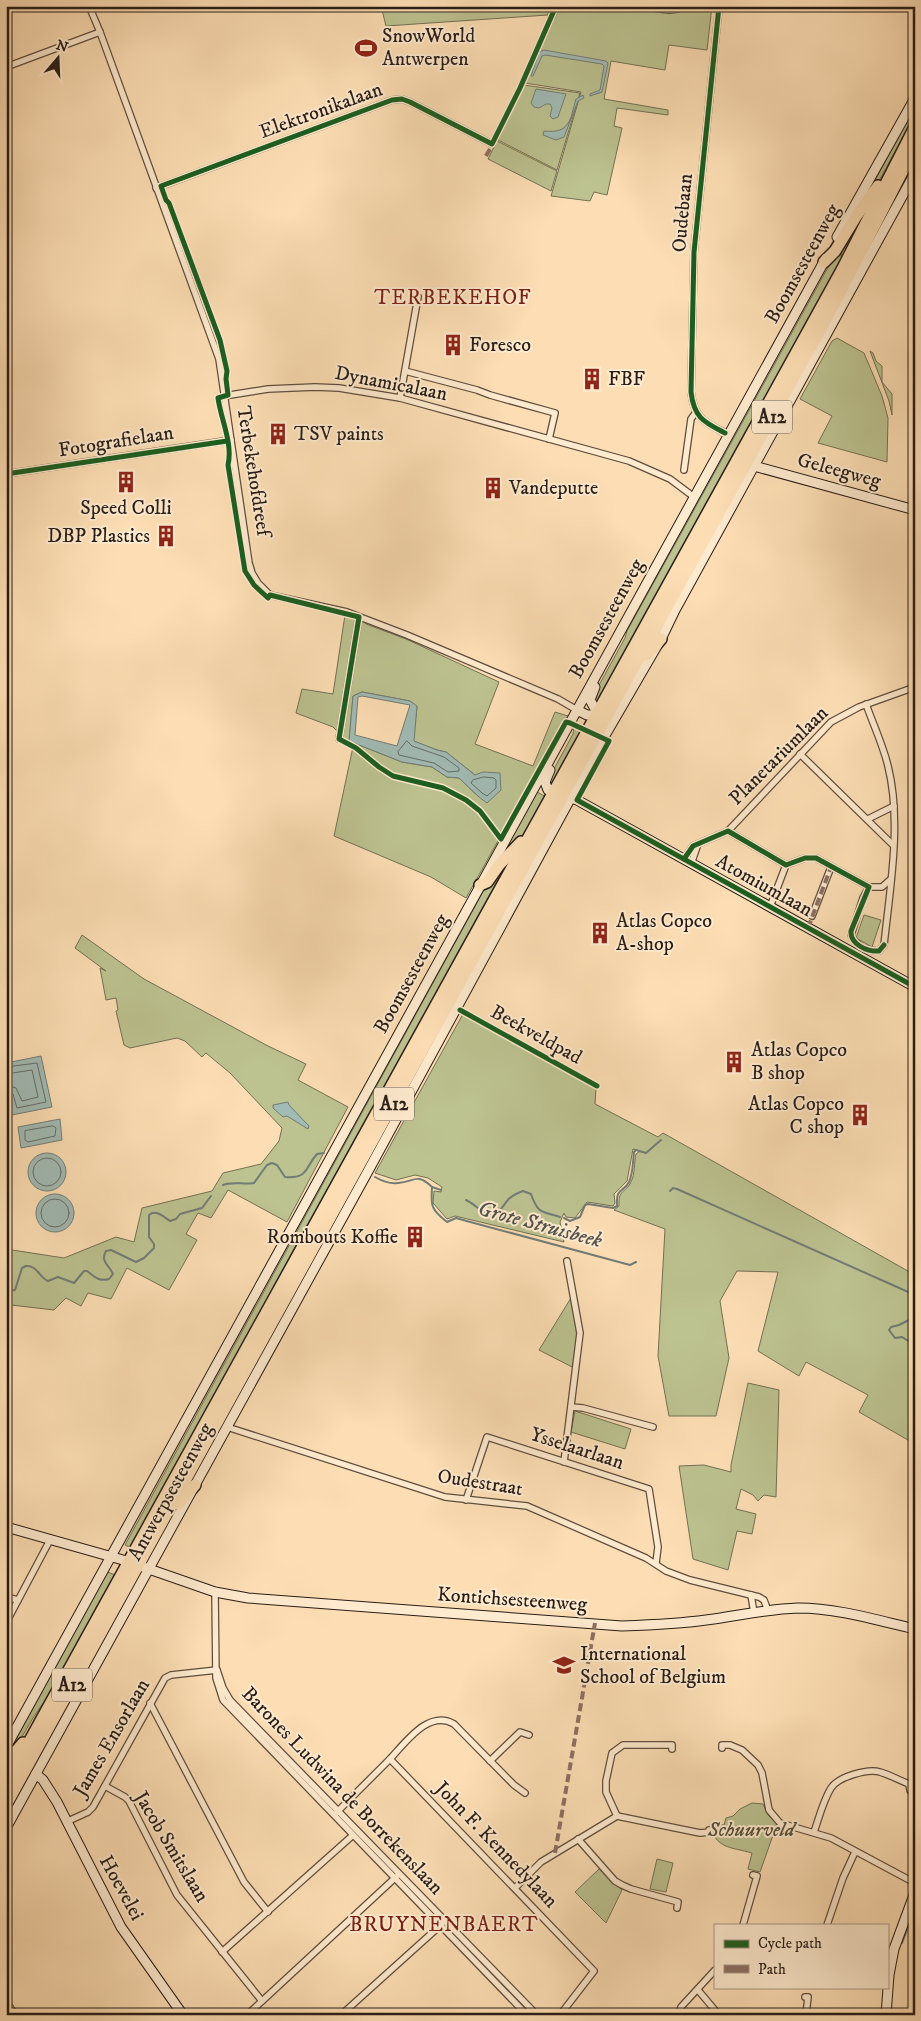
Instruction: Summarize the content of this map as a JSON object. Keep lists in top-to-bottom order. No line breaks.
{"streets":{"highway":["A12"],"main road":["Boomsesteenweg","Terbekehofdreef","Geleegweg","Atomiumlaan","Antwerpsesteenweg","Kontichsesteenweg","Hoevelei"],"street":["Elektronikalaan","Oudebaan","Dynamicalaan","Fotografielaan","Planetariumlaan","Ysselaarlaan","Oudestraat","James Ensorlaan","Barones Ludwina de Borrekenslaan","John F. Kennedylaan","Jacob Smitslaan"],"cycle path":["Beekveldpad"]},"crossings":[["Elektronikalaan","Terbekehofdreef"],["Boomsesteenweg","Dynamicalaan"],["Boomsesteenweg","Terbekehofdreef"],["Boomsesteenweg","Antwerpsesteenweg"],["Dynamicalaan","Terbekehofdreef"],["A12","Terbekehofdreef"],["A12","Atomiumlaan"],["A12","Antwerpsesteenweg"],["A12","Kontichsesteenweg"],["Fotografielaan","Terbekehofdreef"],["Planetariumlaan","Atomiumlaan"],["Atomiumlaan","Antwerpsesteenweg"],["Ysselaarlaan","Oudestraat"],["Oudestraat","Antwerpsesteenweg"],["Oudestraat","Kontichsesteenweg"],["Antwerpsesteenweg","Kontichsesteenweg"],["Antwerpsesteenweg","Hoevelei"],["Kontichsesteenweg","Barones Ludwina de Borrekenslaan"],["James Ensorlaan","Barones Ludwina de Borrekenslaan"],["James Ensorlaan","Jacob Smitslaan"],["James Ensorlaan","Hoevelei"]],"districts":["TERBEKEHOF","BRUYNENBAERT"],"water":["Grote Struisbeek"],"parks":["Schuurveld"],"places":{"sports":["SnowWorld Antwerpen"],"building":["Foresco","FBF","TSV paints","Speed Colli","Vandeputte","DBP Plastics","Atlas Copco A-shop","Atlas Copco B shop","Atlas Copco C shop","Rombouts Koffie"],"school or university":["International School of Belgium"]},"legend":["Cycle path","Path"],"north":"top"}
